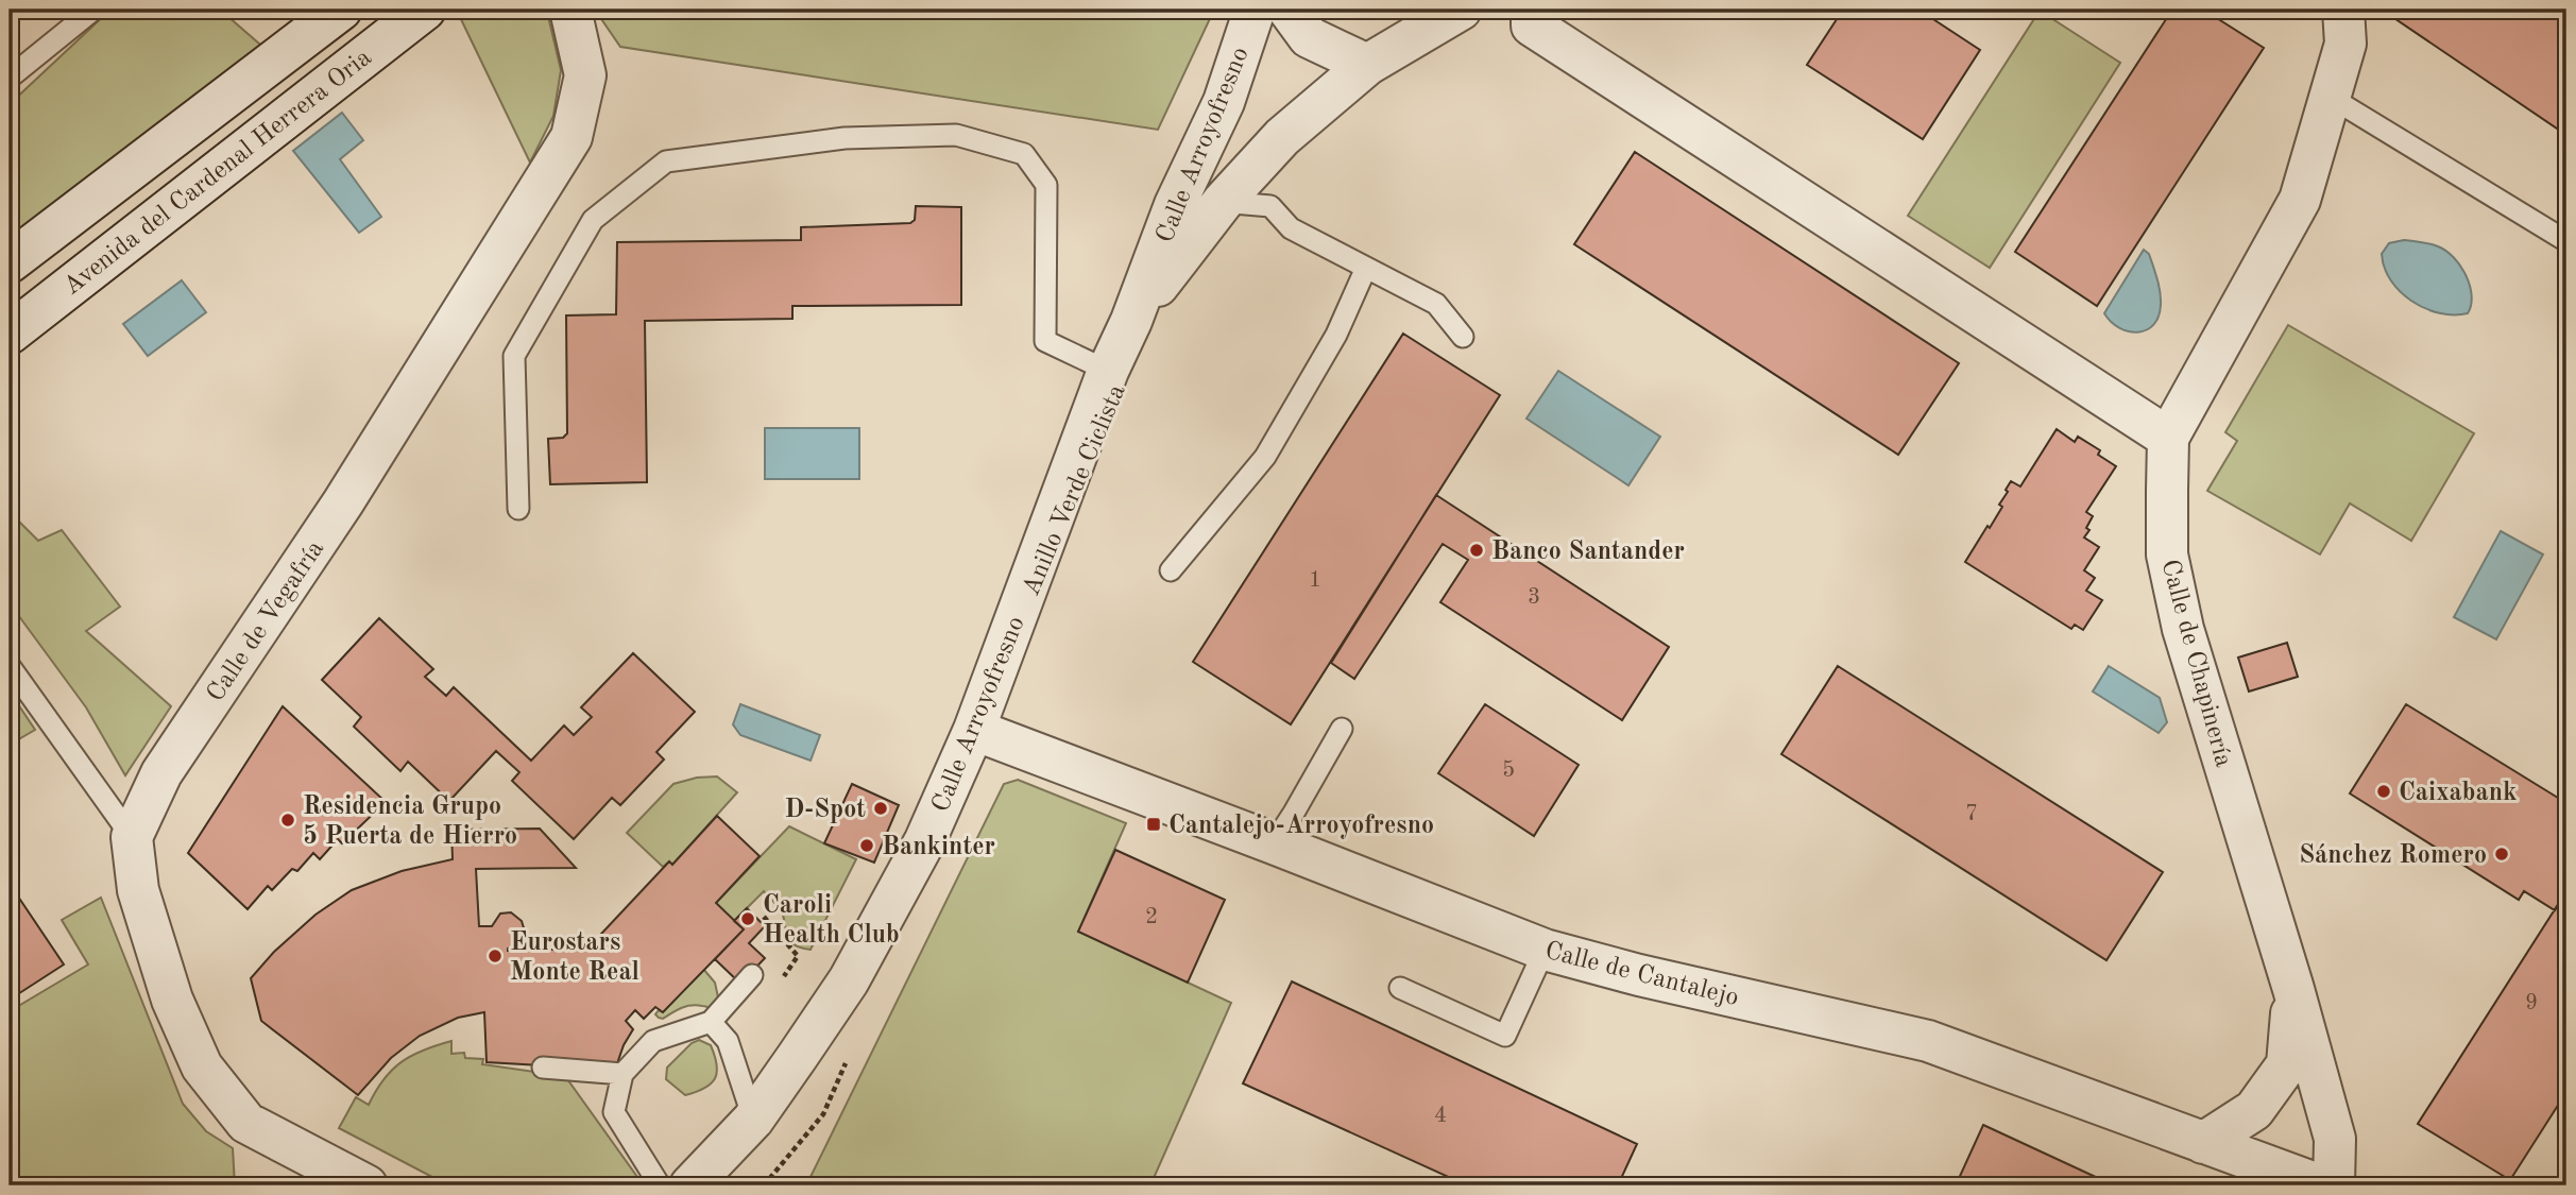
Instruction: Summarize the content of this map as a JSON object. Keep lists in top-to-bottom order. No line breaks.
{"streets":{"street":["Calle Arroyofresno","Avenida del Cardenal Herrera Oria","Calle de Vegafría","Calle de Chapinería","Calle de Cantalejo"]},"crossings":[["Calle Arroyofresno","Calle de Cantalejo"],["Calle de Chapinería","Calle de Cantalejo"]],"places":{"other":["Banco Santander","Caixabank","D-Spot","Residencia Grupo 5 Puerta de Hierro","Bankinter","Sánchez Romero","Caroli Health Club","Eurostars Monte Real"],"transit":["Cantalejo-Arroyofresno"]},"house_numbers":["1","3","5","7","2","9","4"]}
